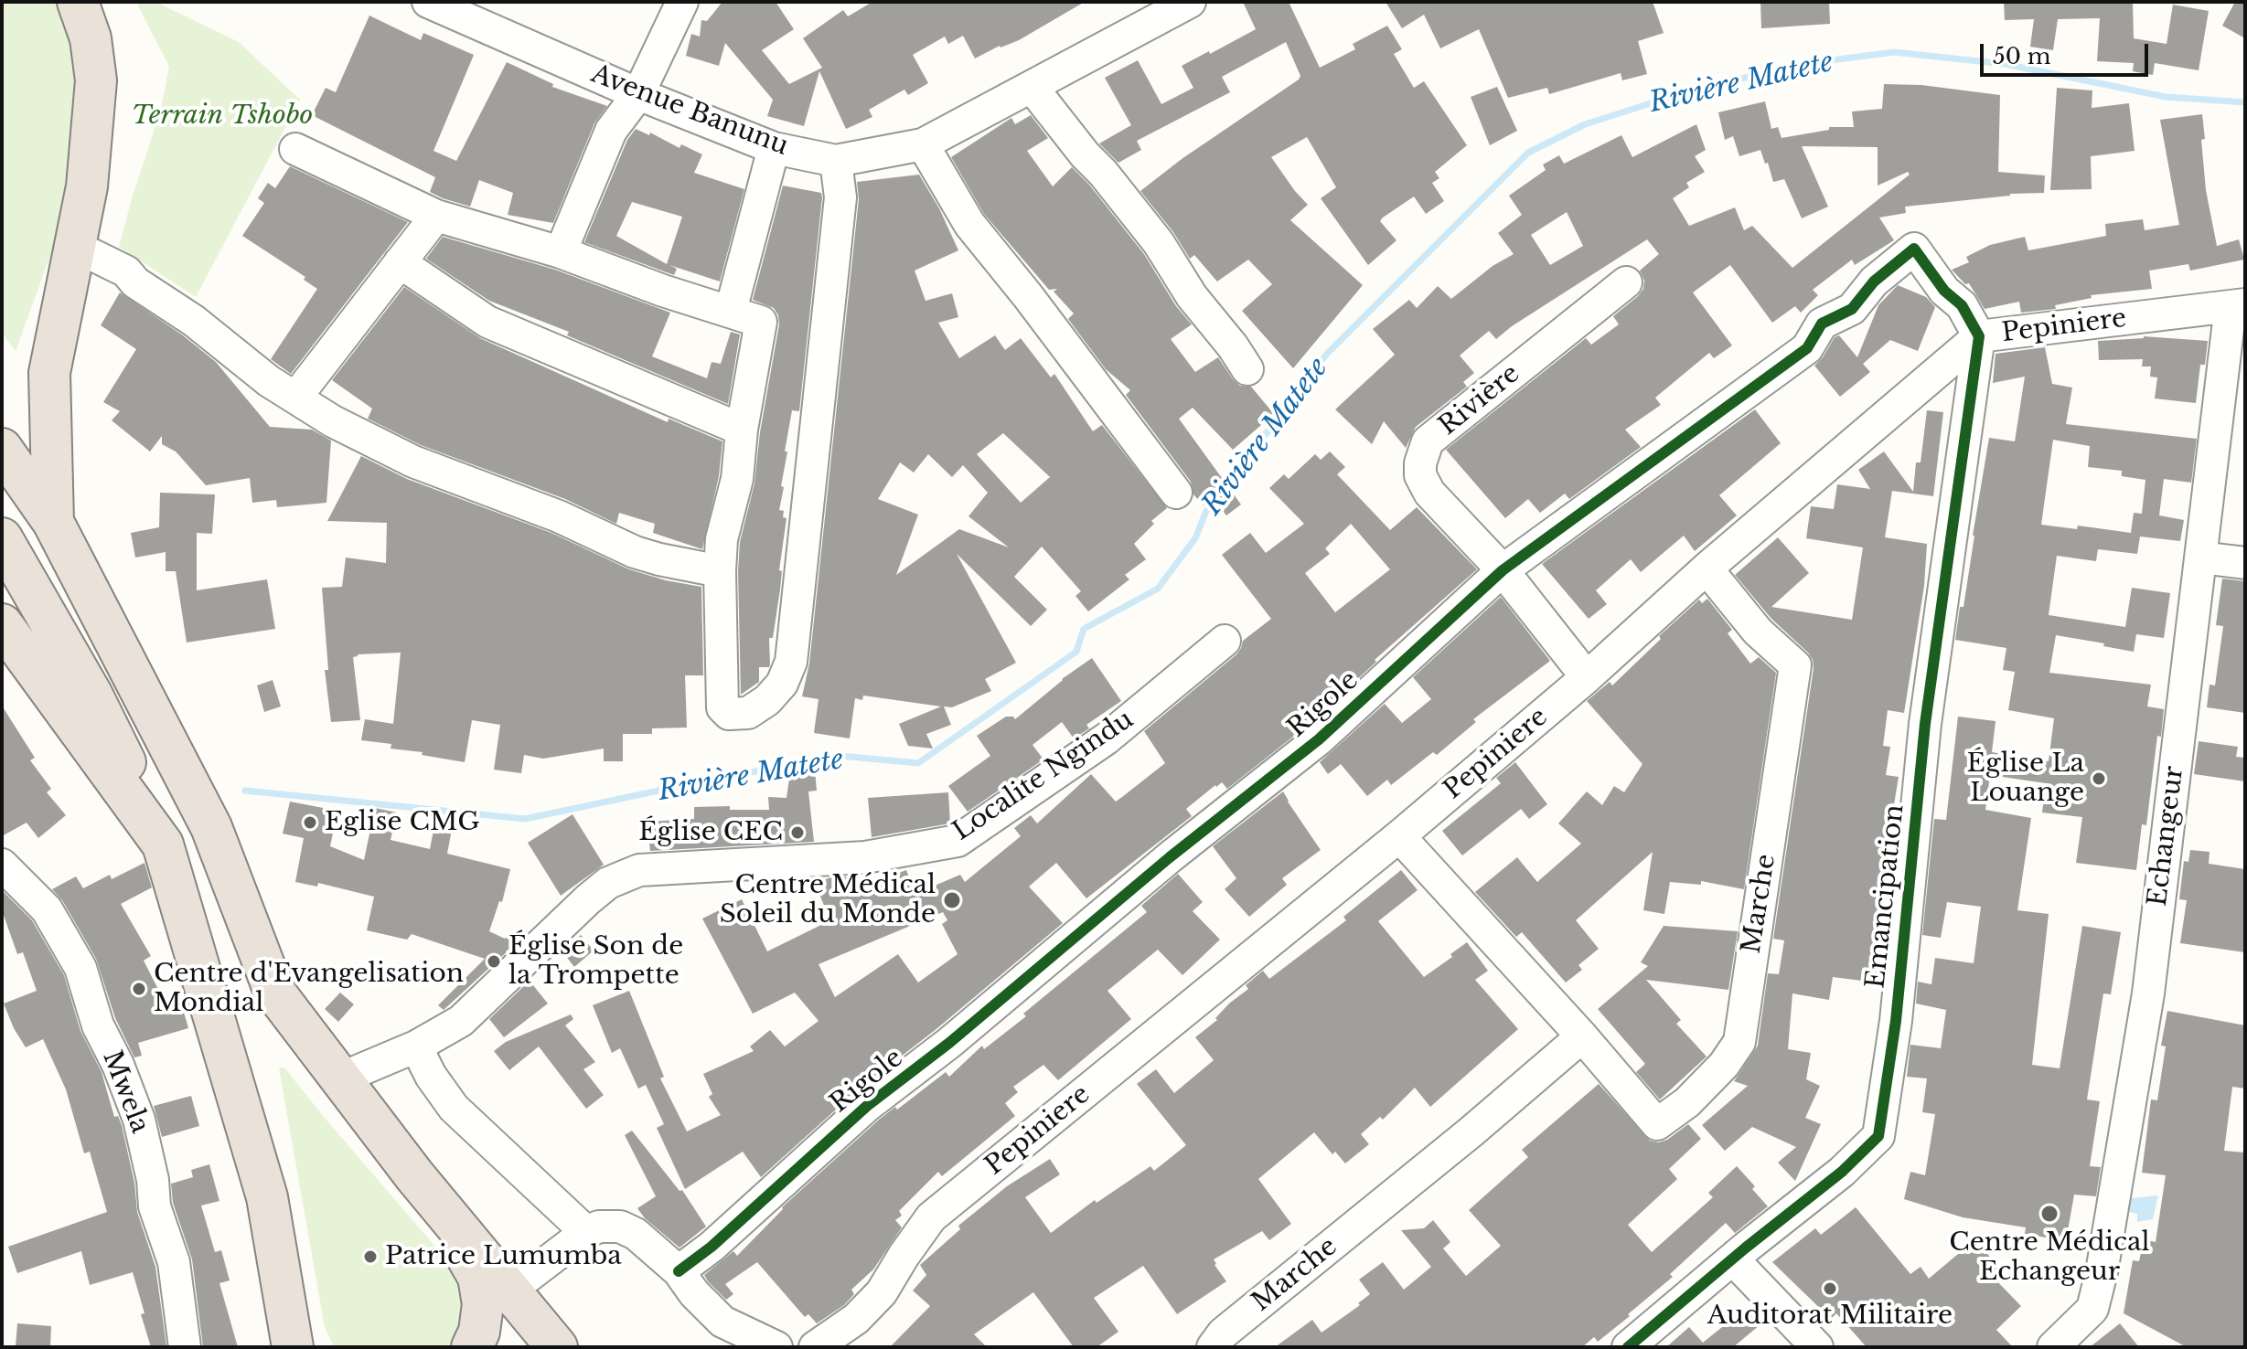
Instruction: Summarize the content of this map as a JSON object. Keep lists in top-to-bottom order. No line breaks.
{"streets":{"street":["Avenue Banunu","Pepiniere","Rivière","Rigole","Localite Ngindu","Echangeur","Emancipation","Marche","Mwela"]},"crossings":[["Pepiniere","Rivière"],["Pepiniere","Rigole"],["Pepiniere","Echangeur"],["Pepiniere","Emancipation"],["Pepiniere","Marche"],["Rivière","Rigole"],["Rigole","Emancipation"]],"water":["Rivière Matete"],"parks":["Terrain Tshobo"],"places":["Église La Louange","Eglise CMG","Église CEC","Centre Médical Soleil du Monde","Église Son de la Trompette","Centre d'Evangelisation Mondial","Centre Médical Echangeur","Patrice Lumumba","Auditorat Militaire"],"scale_bar":"50 m"}
